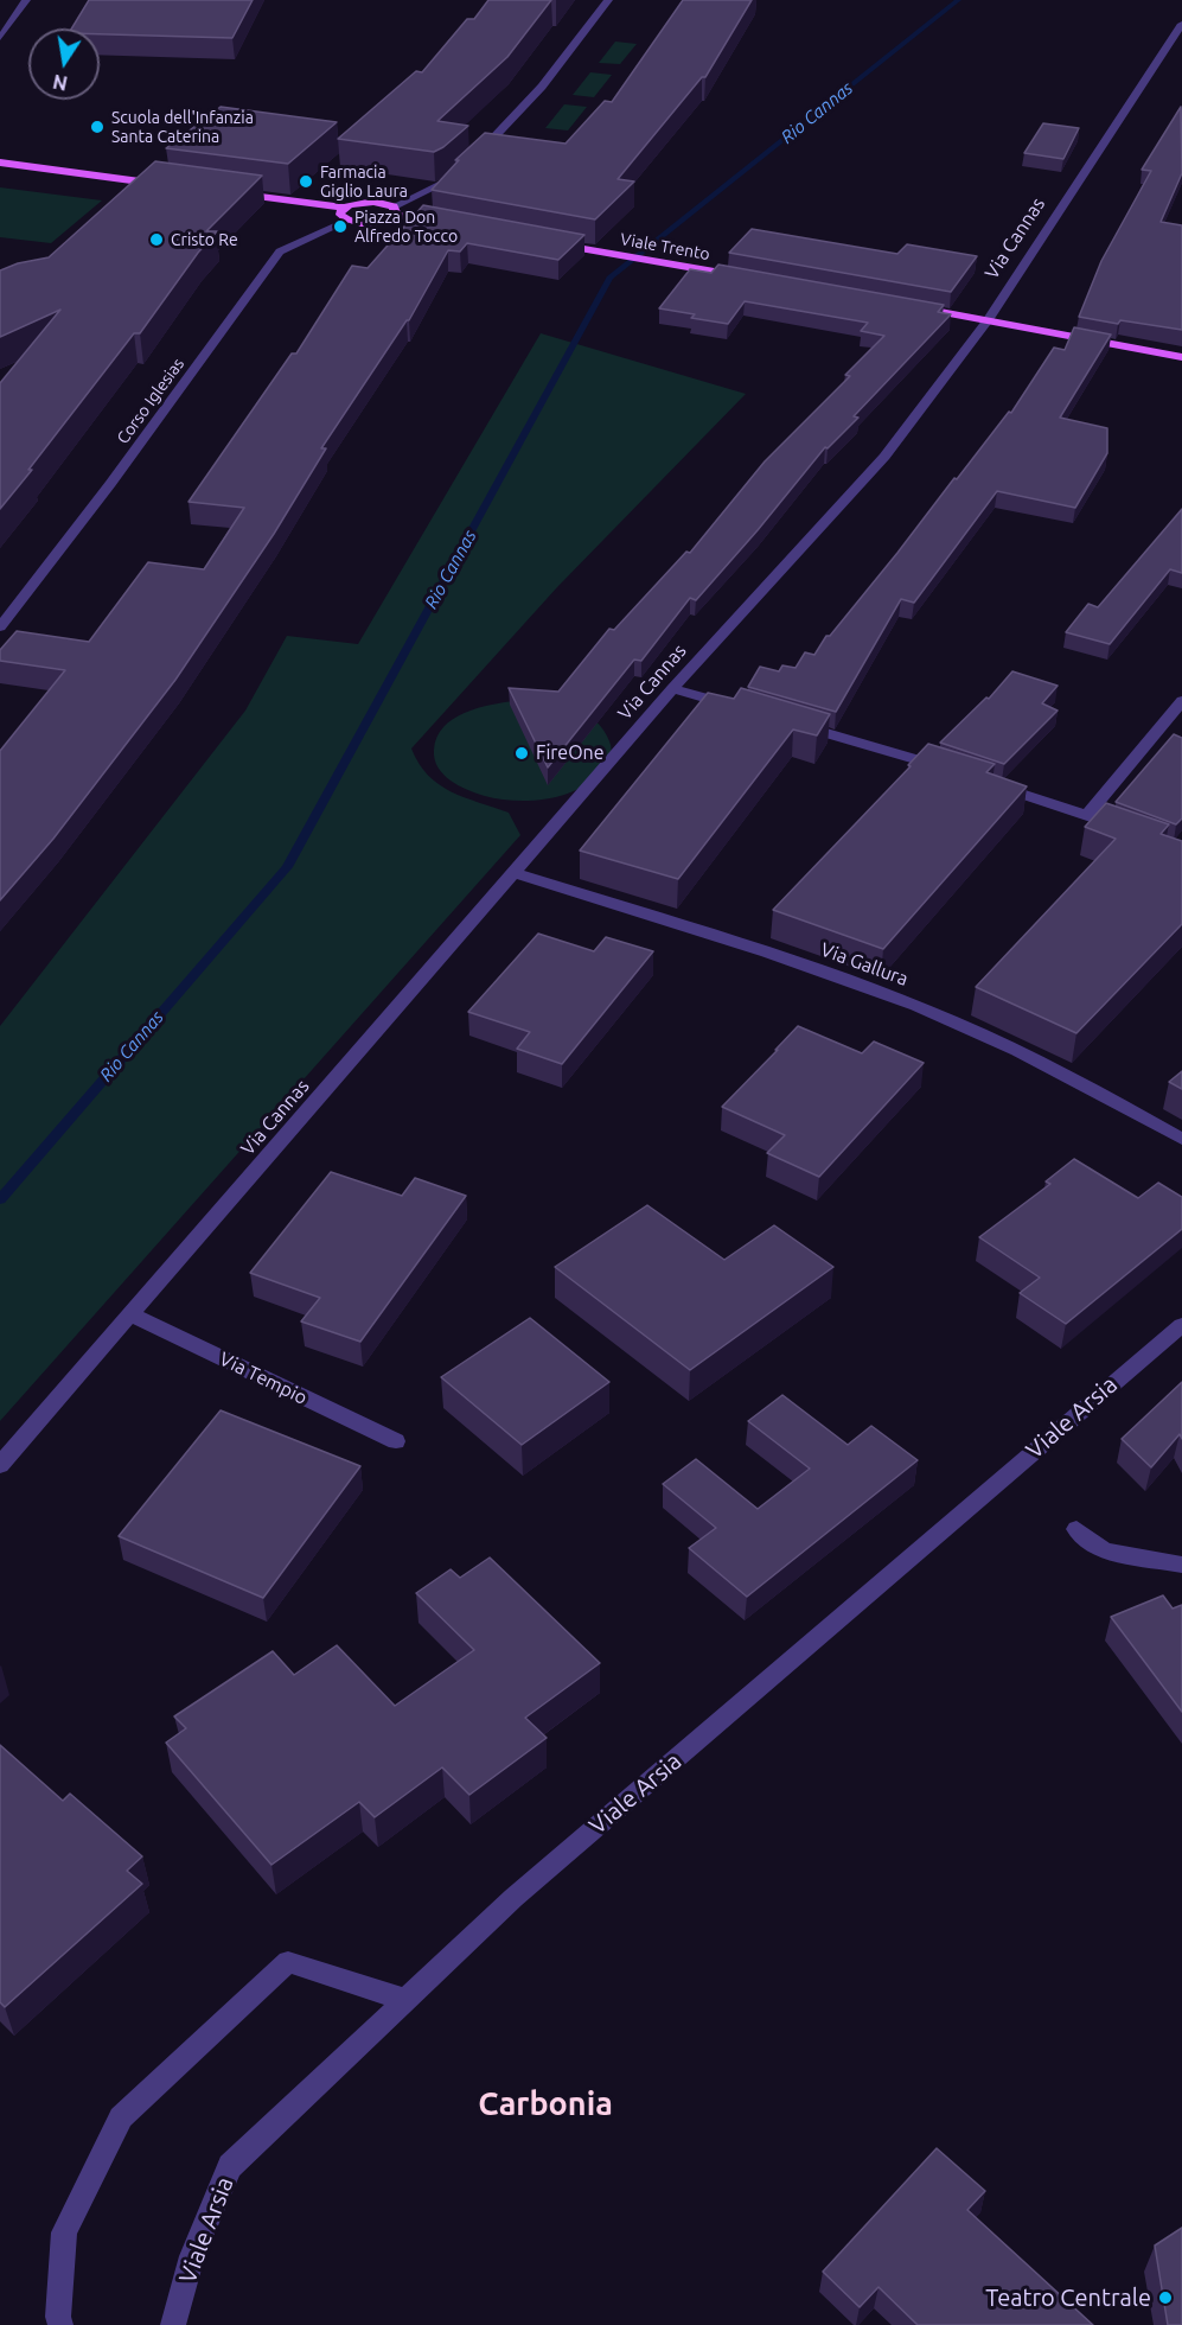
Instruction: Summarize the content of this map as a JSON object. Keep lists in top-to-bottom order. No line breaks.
{"streets":{"main road":["Viale Trento"],"street":["Via Cannas","Corso Iglesias","Via Gallura","Via Tempio","Viale Arsia"]},"crossings":[["Via Cannas","Via Gallura"],["Via Cannas","Via Tempio"]],"districts":["Carbonia"],"water":["Rio Cannas"],"places":["Scuola dell'Infanzia Santa Caterina","Farmacia Giglio Laura","Piazza Don Alfredo Tocco","Cristo Re","FireOne","Teatro Centrale"],"north":"bottom"}
